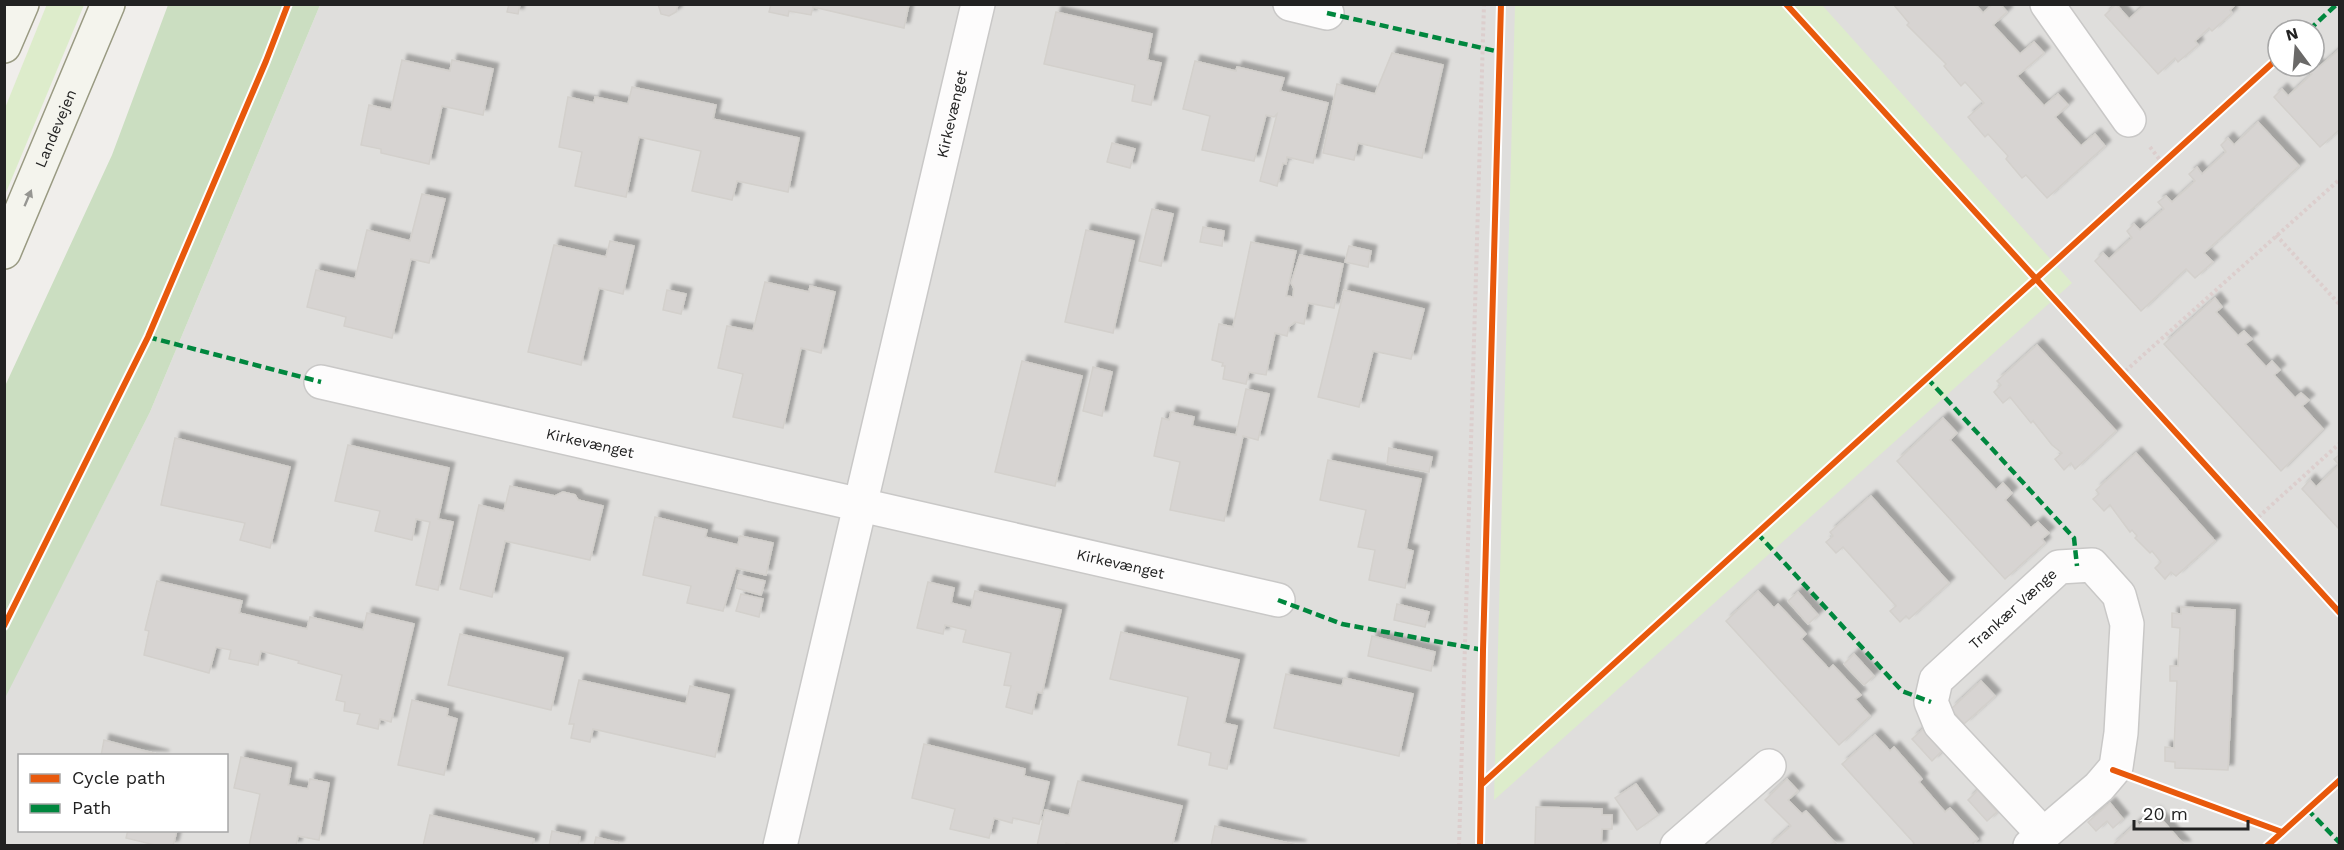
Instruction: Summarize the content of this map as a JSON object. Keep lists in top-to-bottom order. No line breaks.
{"streets":{"main road":["Landevejen"],"street":["Kirkevænget","Trankær Vænge"]},"one_way":["Landevejen"],"legend":["Cycle path","Path"],"scale_bar":"20 m","north":"top"}
